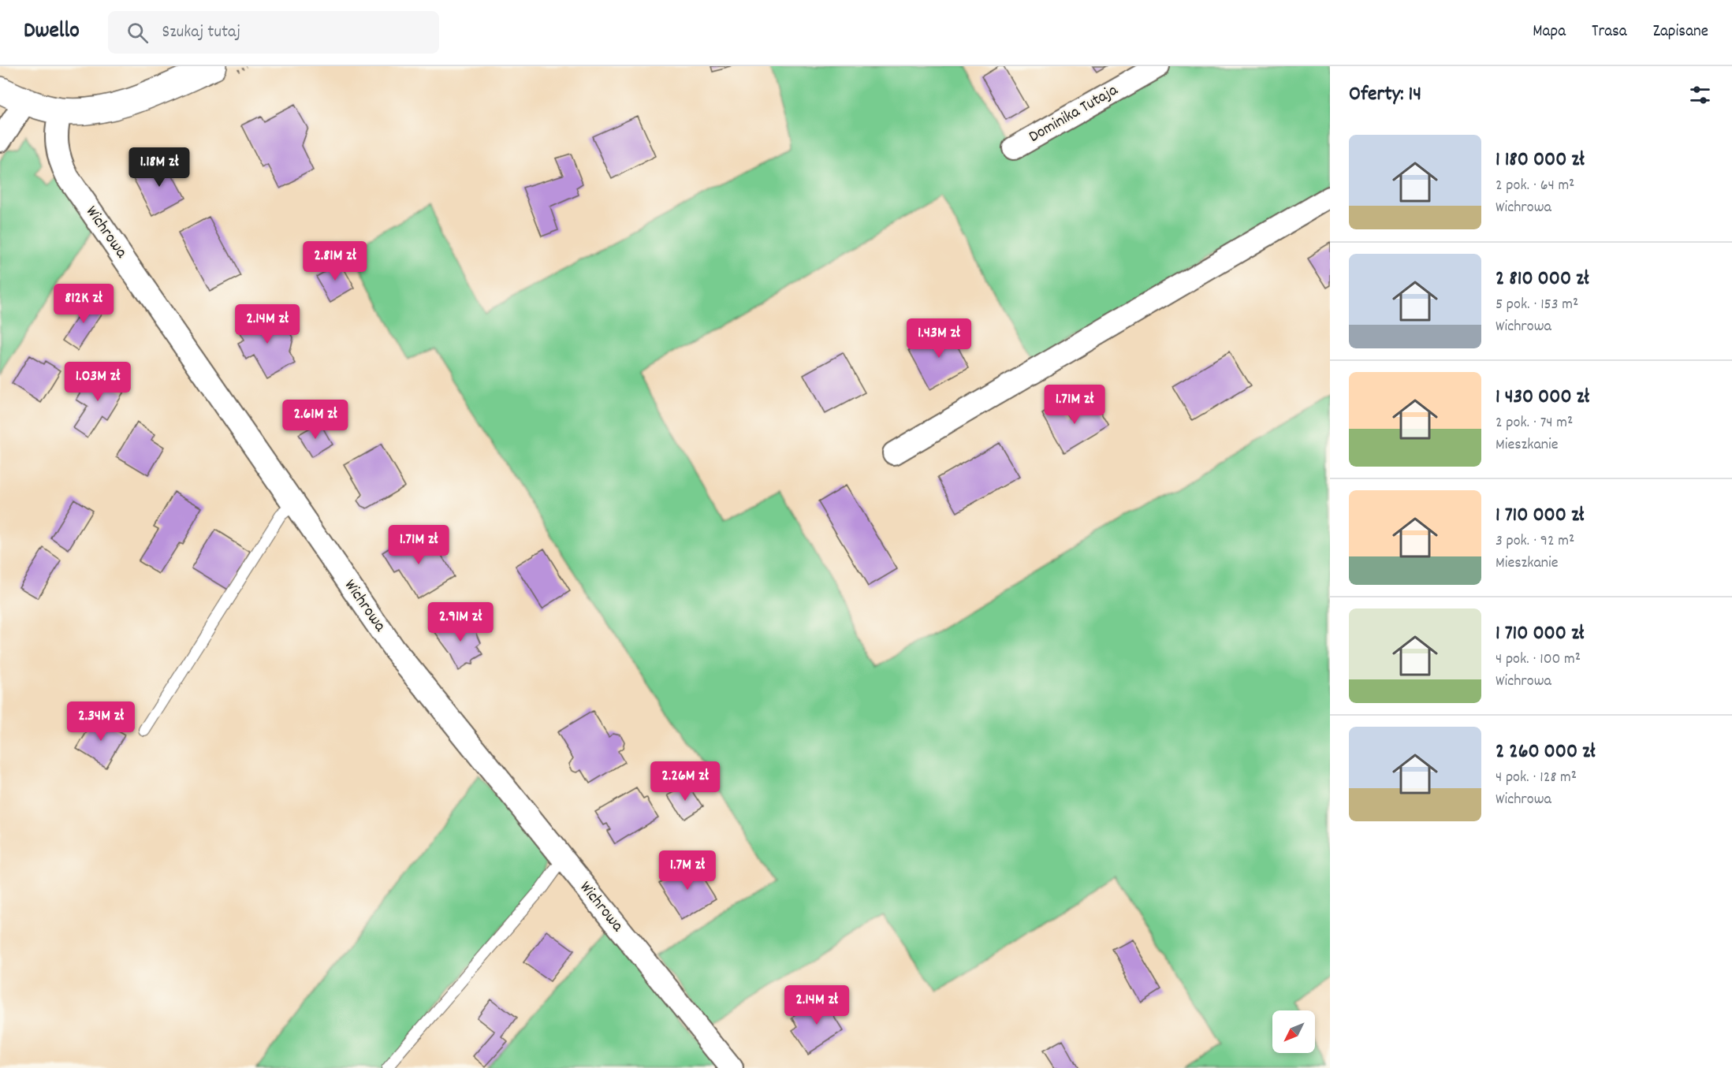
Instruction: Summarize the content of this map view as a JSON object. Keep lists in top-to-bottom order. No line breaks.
{"streets":{"street":["Dominika Tutaja","Wichrowa"]},"north":"bottom left","page":{"header":"Dwello","search":"Szukaj tutaj","nav":["Mapa","Trasa","Zapisane"],"heading":"Oferty: 14","list":[{"name":"1 180 000 zł","note":"2 pok. · 64 m² · Wichrowa"},{"name":"2 810 000 zł","note":"5 pok. · 153 m² · Wichrowa"},{"name":"1 430 000 zł","note":"2 pok. · 74 m² · Mieszkanie"},{"name":"1 710 000 zł","note":"3 pok. · 92 m² · Mieszkanie"},{"name":"1 710 000 zł","note":"4 pok. · 100 m² · Wichrowa"},{"name":"2 260 000 zł","note":"4 pok. · 128 m² · Wichrowa"}],"price":["1.18M zł","2.81M zł","812K zł","2.14M zł","1.43M zł","1.03M zł","1.71M zł","2.61M zł","1.71M zł","2.91M zł","2.34M zł","2.26M zł","1.7M zł","2.14M zł"]}}
